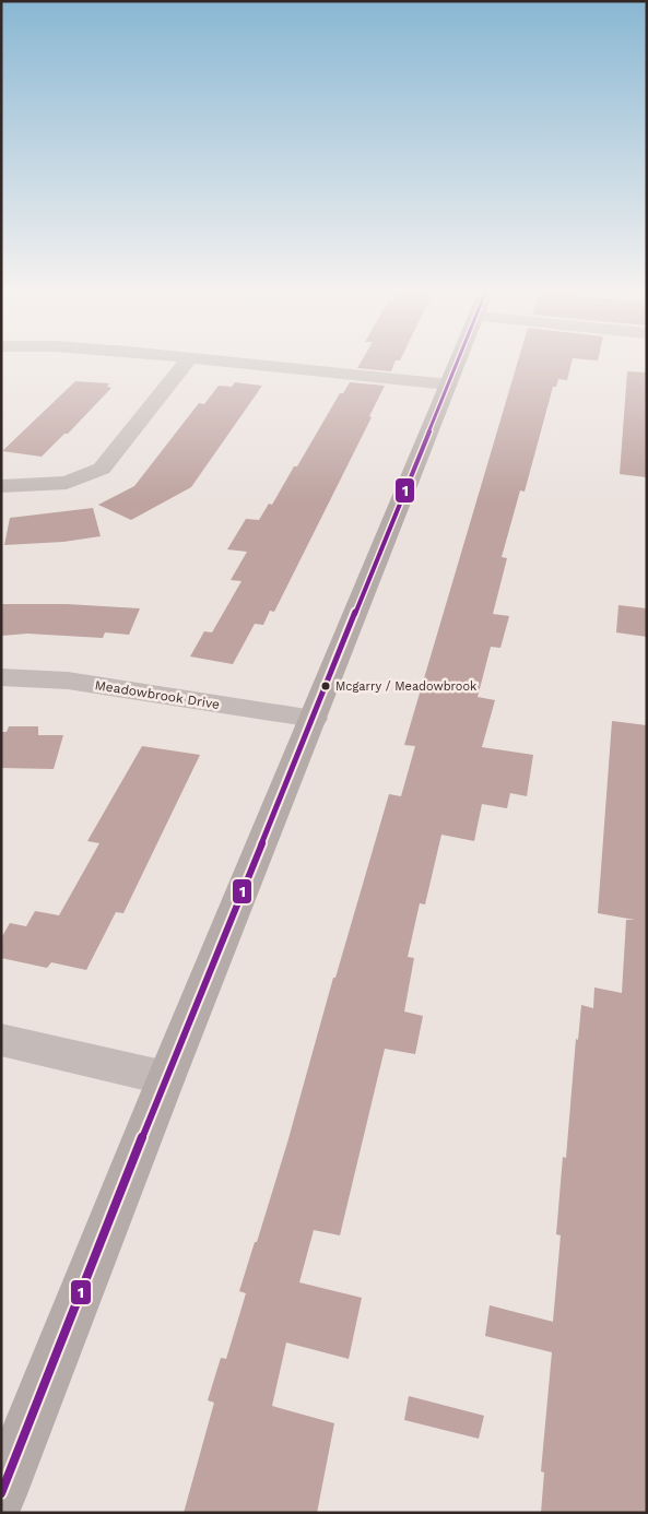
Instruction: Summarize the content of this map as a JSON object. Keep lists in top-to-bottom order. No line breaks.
{"streets":{"street":["Meadowbrook Drive"]},"places":["Mcgarry / Meadowbrook"],"lines":["transit line 1"]}
